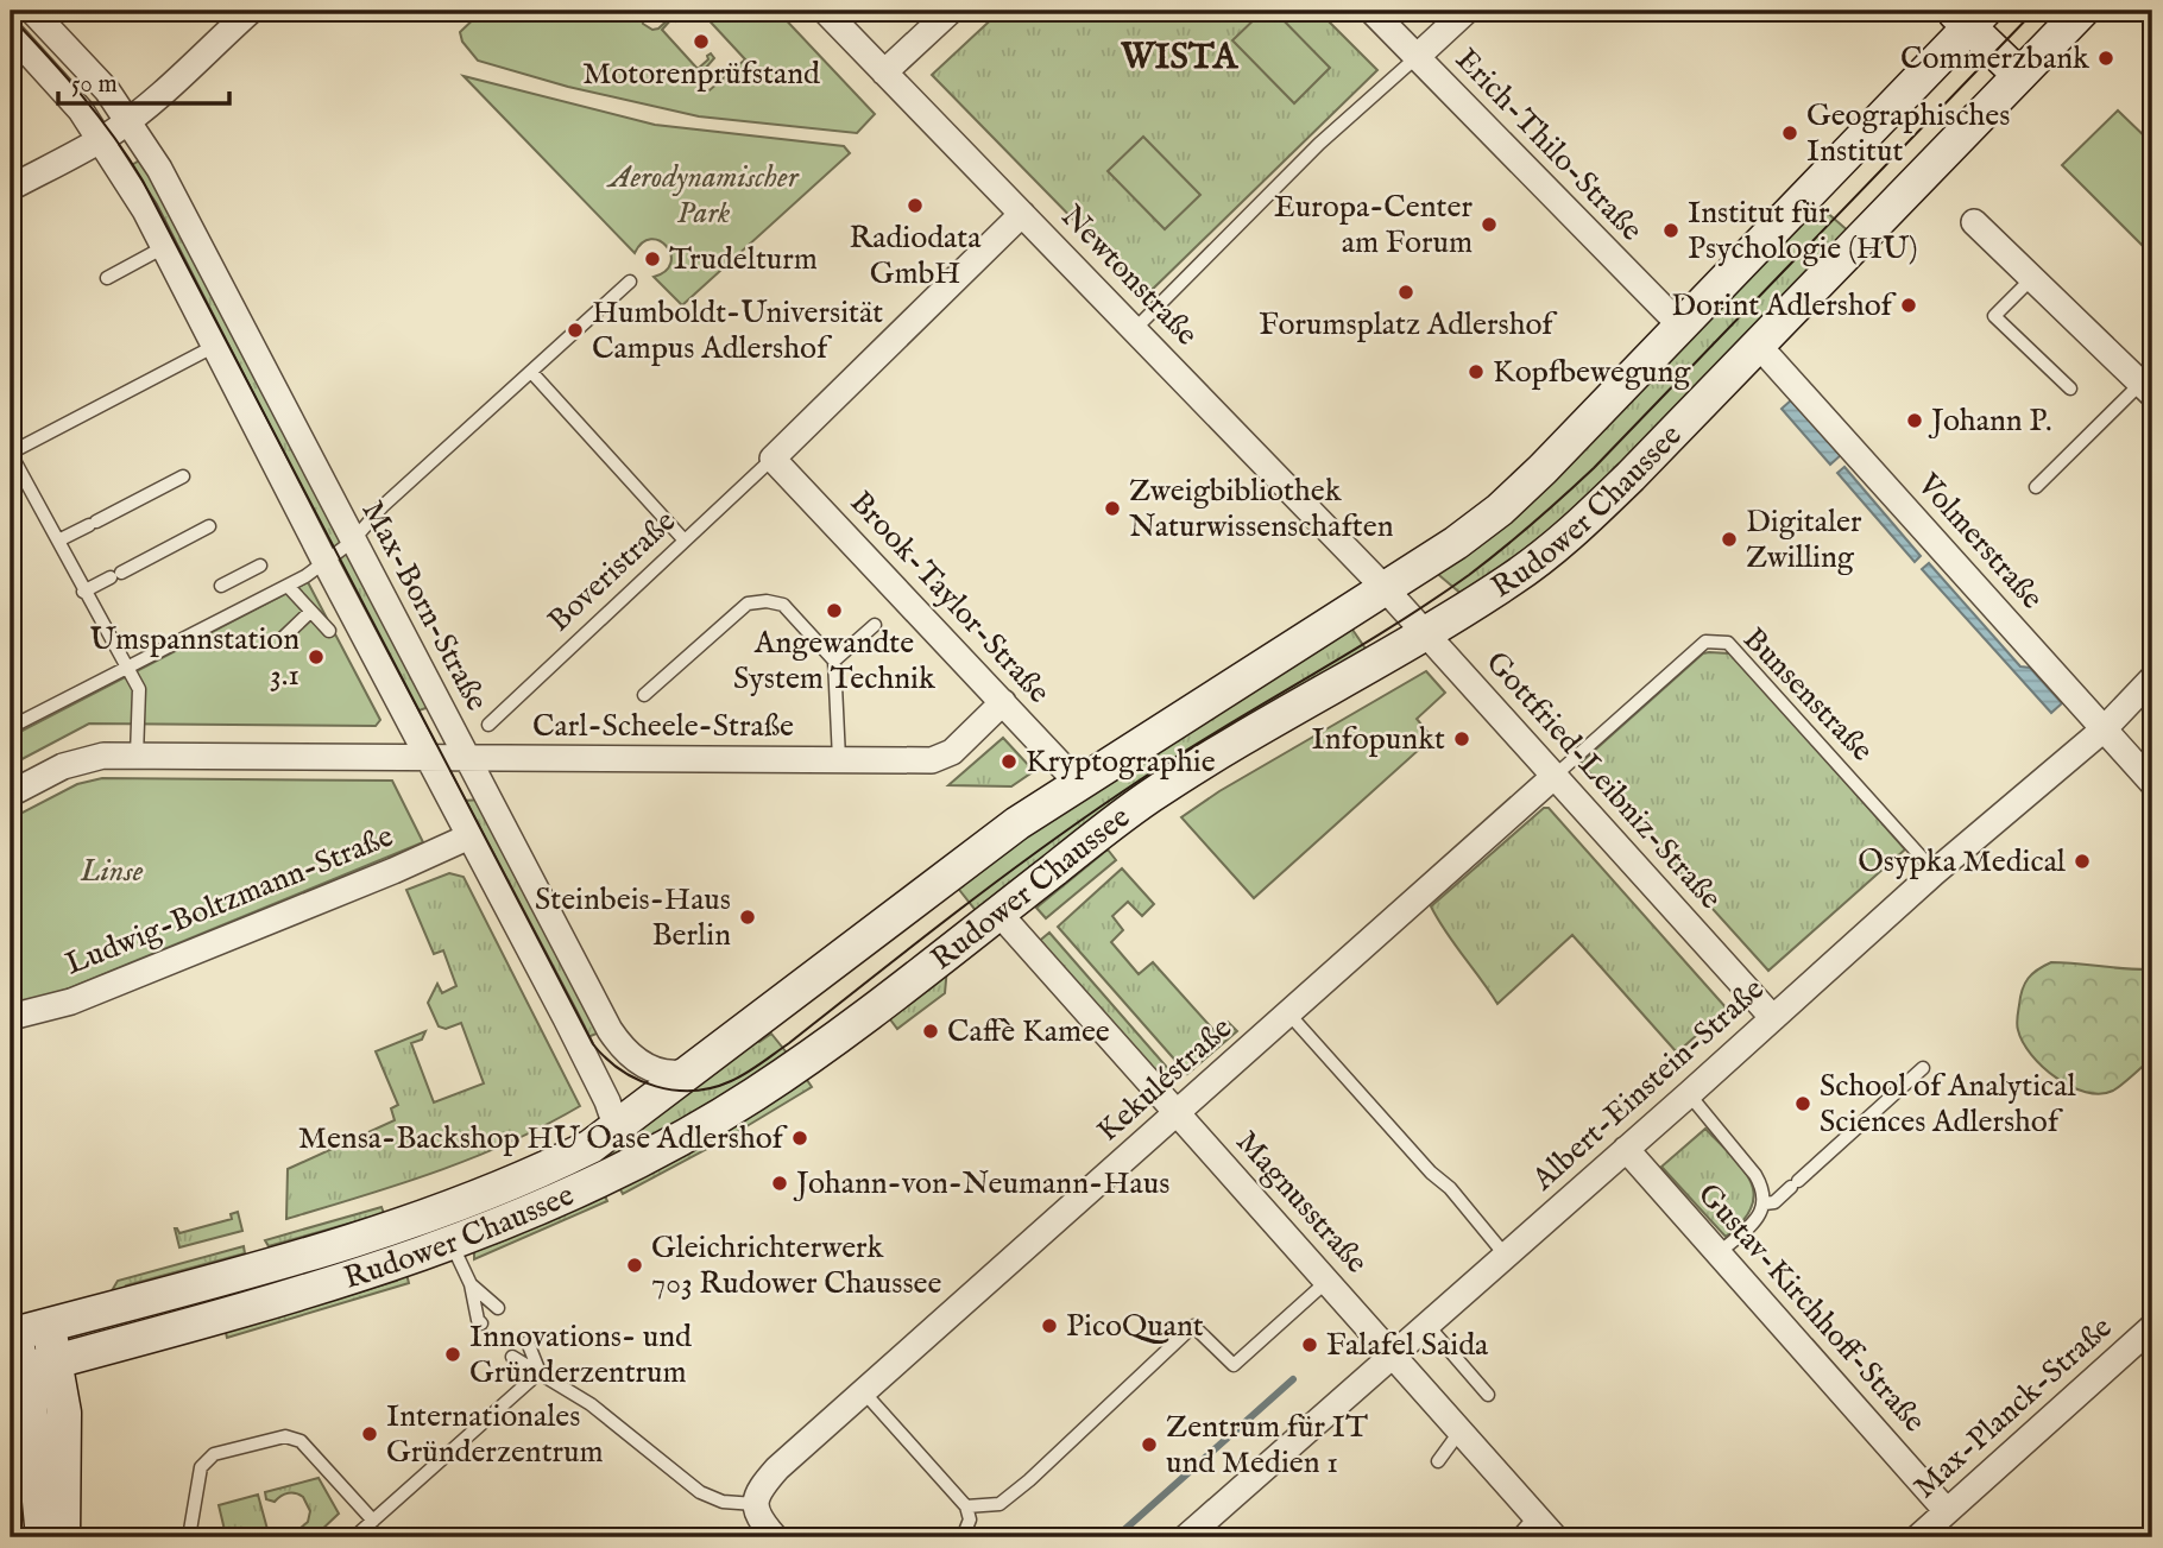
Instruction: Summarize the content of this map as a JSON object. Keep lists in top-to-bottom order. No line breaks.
{"streets":{"main road":["Rudower Chaussee"],"street":["Erich-Thilo-Straße","Newtonstraße","Volmerstraße","Brook-Taylor-Straße","Max-Born-Straße","Carl-Scheele-Straße","Gottfried-Leibniz-Straße","Ludwig-Boltzmann-Straße","Kekuléstraße","Albert-Einstein-Straße","Magnusstraße","Gustav-Kirchhoff-Straße","Max-Planck-Straße"],"lane":["Boveristraße","Bunsenstraße"]},"crossings":[["Erich-Thilo-Straße","Rudower Chaussee"],["Newtonstraße","Rudower Chaussee"],["Newtonstraße","Gottfried-Leibniz-Straße"],["Rudower Chaussee","Volmerstraße"],["Rudower Chaussee","Brook-Taylor-Straße"],["Rudower Chaussee","Max-Born-Straße"],["Rudower Chaussee","Gottfried-Leibniz-Straße"],["Rudower Chaussee","Magnusstraße"],["Volmerstraße","Albert-Einstein-Straße"],["Boveristraße","Brook-Taylor-Straße"],["Brook-Taylor-Straße","Carl-Scheele-Straße"],["Max-Born-Straße","Carl-Scheele-Straße"],["Bunsenstraße","Gottfried-Leibniz-Straße"],["Bunsenstraße","Kekuléstraße"],["Bunsenstraße","Albert-Einstein-Straße"],["Gottfried-Leibniz-Straße","Kekuléstraße"],["Gottfried-Leibniz-Straße","Albert-Einstein-Straße"],["Kekuléstraße","Magnusstraße"],["Albert-Einstein-Straße","Magnusstraße"],["Albert-Einstein-Straße","Gustav-Kirchhoff-Straße"],["Gustav-Kirchhoff-Straße","Max-Planck-Straße"]],"districts":["WISTA"],"parks":["Aerodynamischer Park","Linse"],"places":["Motorenprüfstand","Commerzbank","Geographisches Institut","Radiodata GmbH","Europa-Center am Forum","Institut für Psychologie (HU)","Trudelturm","Forumsplatz Adlershof","Dorint Adlershof","Humboldt-Universität Campus Adlershof","Kopfbewegung","Johann P.","Zweigbibliothek Naturwissenschaften","Digitaler Zwilling","Angewandte System Technik","Umspannstation 3.1","Infopunkt","Kryptographie","Osypka Medical","Steinbeis-Haus Berlin","Caffè Kamee","School of Analytical Sciences Adlershof","Mensa-Backshop HU Oase Adlershof","Johann-von-Neumann-Haus","Gleichrichterwerk 703 Rudower Chaussee","PicoQuant","Falafel Saida","Innovations- und Gründerzentrum","Internationales Gründerzentrum","Zentrum für IT und Medien 1"],"scale_bar":"50 m"}
